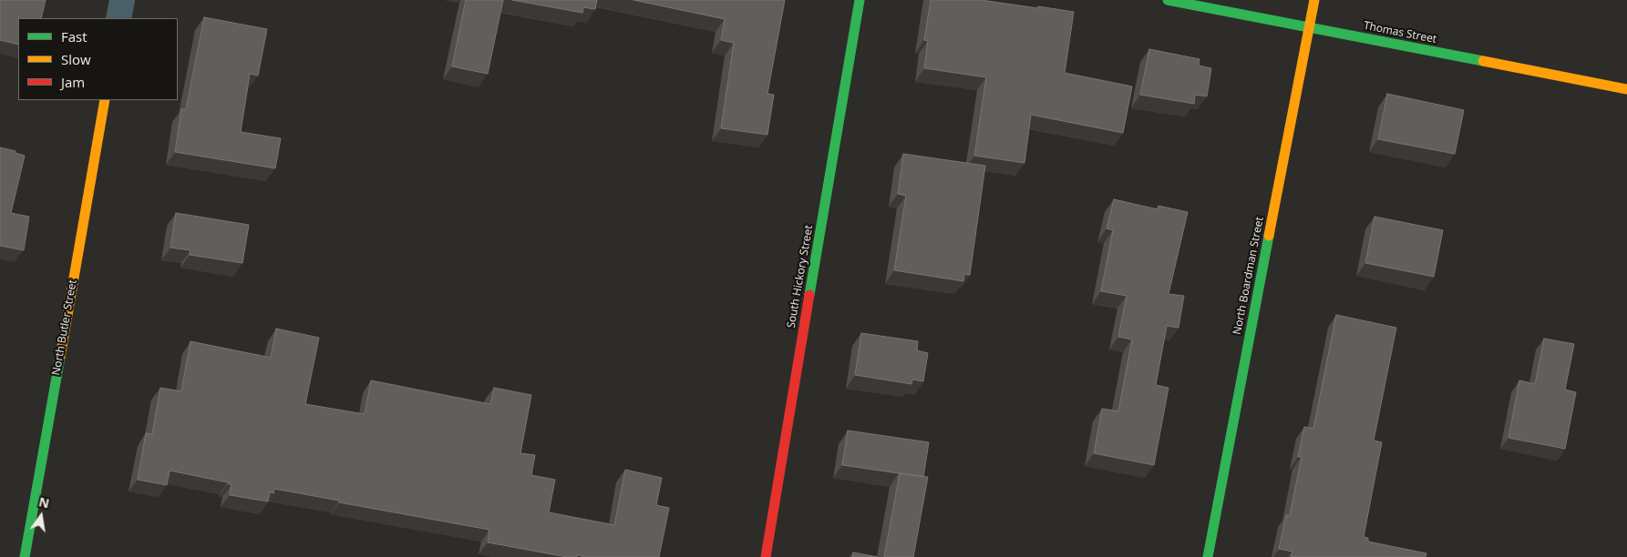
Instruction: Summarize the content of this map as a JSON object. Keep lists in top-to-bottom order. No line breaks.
{"streets":{"street":["Thomas Street","North Boardman Street","South Hickory Street","North Butler Street"]},"crossings":[["Thomas Street","North Boardman Street"]],"legend":["Fast","Slow","Jam"],"north":"top"}
